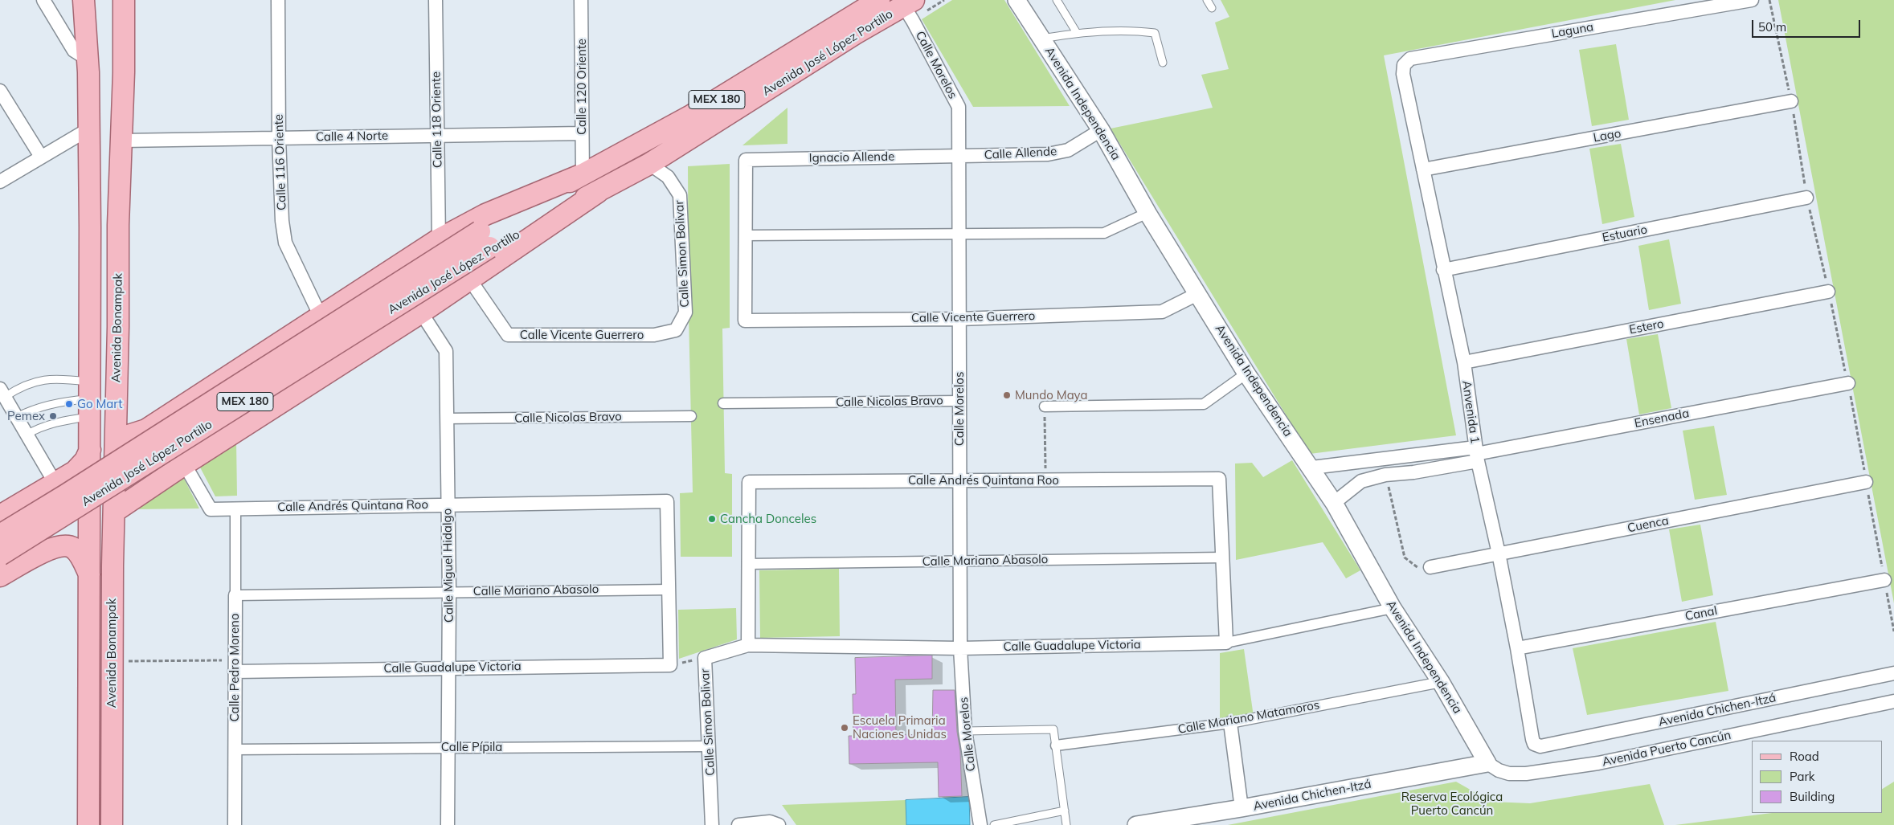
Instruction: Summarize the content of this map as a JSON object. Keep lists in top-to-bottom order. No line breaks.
{"streets":{"main road":["Avenida José López Portillo","MEX 180","Avenida Bonampak"],"street":["Laguna","Calle Morelos","Calle 120 Oriente","Avenida Independencia","Calle 118 Oriente","Lago","Calle 4 Norte","Calle Allende","Ignacio Allende","Calle 116 Oriente","Estuario","Calle Simon Bolivar","Calle Vicente Guerrero","Estero","Calle Nicolas Bravo","Anvenida 1","Ensenada","Calle Andrés Quintana Roo","Cuenca","Calle Mariano Abasolo","Calle Miguel Hidalgo","Canal","Calle Guadalupe Victoria","Calle Pedro Moreno","Avenida Chichen-Itzá","Calle Mariano Matamoros","Calle Pípila","Avenida Puerto Cancún"]},"crossings":[["Laguna","Anvenida 1"],["Avenida José López Portillo","Calle Morelos"],["Avenida José López Portillo","Calle 120 Oriente"],["Avenida José López Portillo","Calle Simon Bolivar"],["Calle Morelos","Calle Allende"],["Calle Morelos","Ignacio Allende"],["Calle Morelos","Calle Vicente Guerrero"],["Calle Morelos","Calle Nicolas Bravo"],["Calle Morelos","Calle Andrés Quintana Roo"],["Calle Morelos","Calle Mariano Abasolo"],["Calle Morelos","Calle Guadalupe Victoria"],["Calle 120 Oriente","Calle 4 Norte"],["Avenida Independencia","Calle Allende"],["Avenida Independencia","Calle Vicente Guerrero"],["Avenida Independencia","Ensenada"],["Avenida Independencia","Calle Guadalupe Victoria"],["Avenida Independencia","Avenida Chichen-Itzá"],["Avenida Independencia","Calle Mariano Matamoros"],["Avenida Independencia","Avenida Puerto Cancún"],["Calle 118 Oriente","Calle 4 Norte"],["Lago","Anvenida 1"],["Calle 4 Norte","Calle 116 Oriente"],["Calle 4 Norte","Avenida Bonampak"],["Calle Allende","Ignacio Allende"],["Ignacio Allende","Calle Vicente Guerrero"],["Estuario","Anvenida 1"],["Calle Simon Bolivar","Calle Vicente Guerrero"],["Calle Simon Bolivar","Calle Guadalupe Victoria"],["Calle Simon Bolivar","Calle Pípila"],["Estero","Anvenida 1"],["Calle Nicolas Bravo","Calle Miguel Hidalgo"],["Anvenida 1","Ensenada"],["Anvenida 1","Cuenca"],["Anvenida 1","Canal"],["Anvenida 1","Avenida Chichen-Itzá"],["Calle Andrés Quintana Roo","Calle Mariano Abasolo"],["Calle Andrés Quintana Roo","Calle Miguel Hidalgo"],["Calle Andrés Quintana Roo","Calle Pedro Moreno"],["Calle Mariano Abasolo","Calle Miguel Hidalgo"],["Calle Mariano Abasolo","Calle Pedro Moreno"],["Calle Miguel Hidalgo","Calle Guadalupe Victoria"],["Calle Miguel Hidalgo","Calle Pípila"],["Calle Guadalupe Victoria","Calle Pedro Moreno"],["Calle Pedro Moreno","Calle Pípila"],["Avenida Chichen-Itzá","Avenida Puerto Cancún"]],"parks":["Reserva Ecológica Puerto Cancún"],"places":["Mundo Maya","Go Mart","Pemex","Cancha Donceles","Escuela Primaria Naciones Unidas"],"legend":["Road","Park","Building"],"scale_bar":"50 m"}
